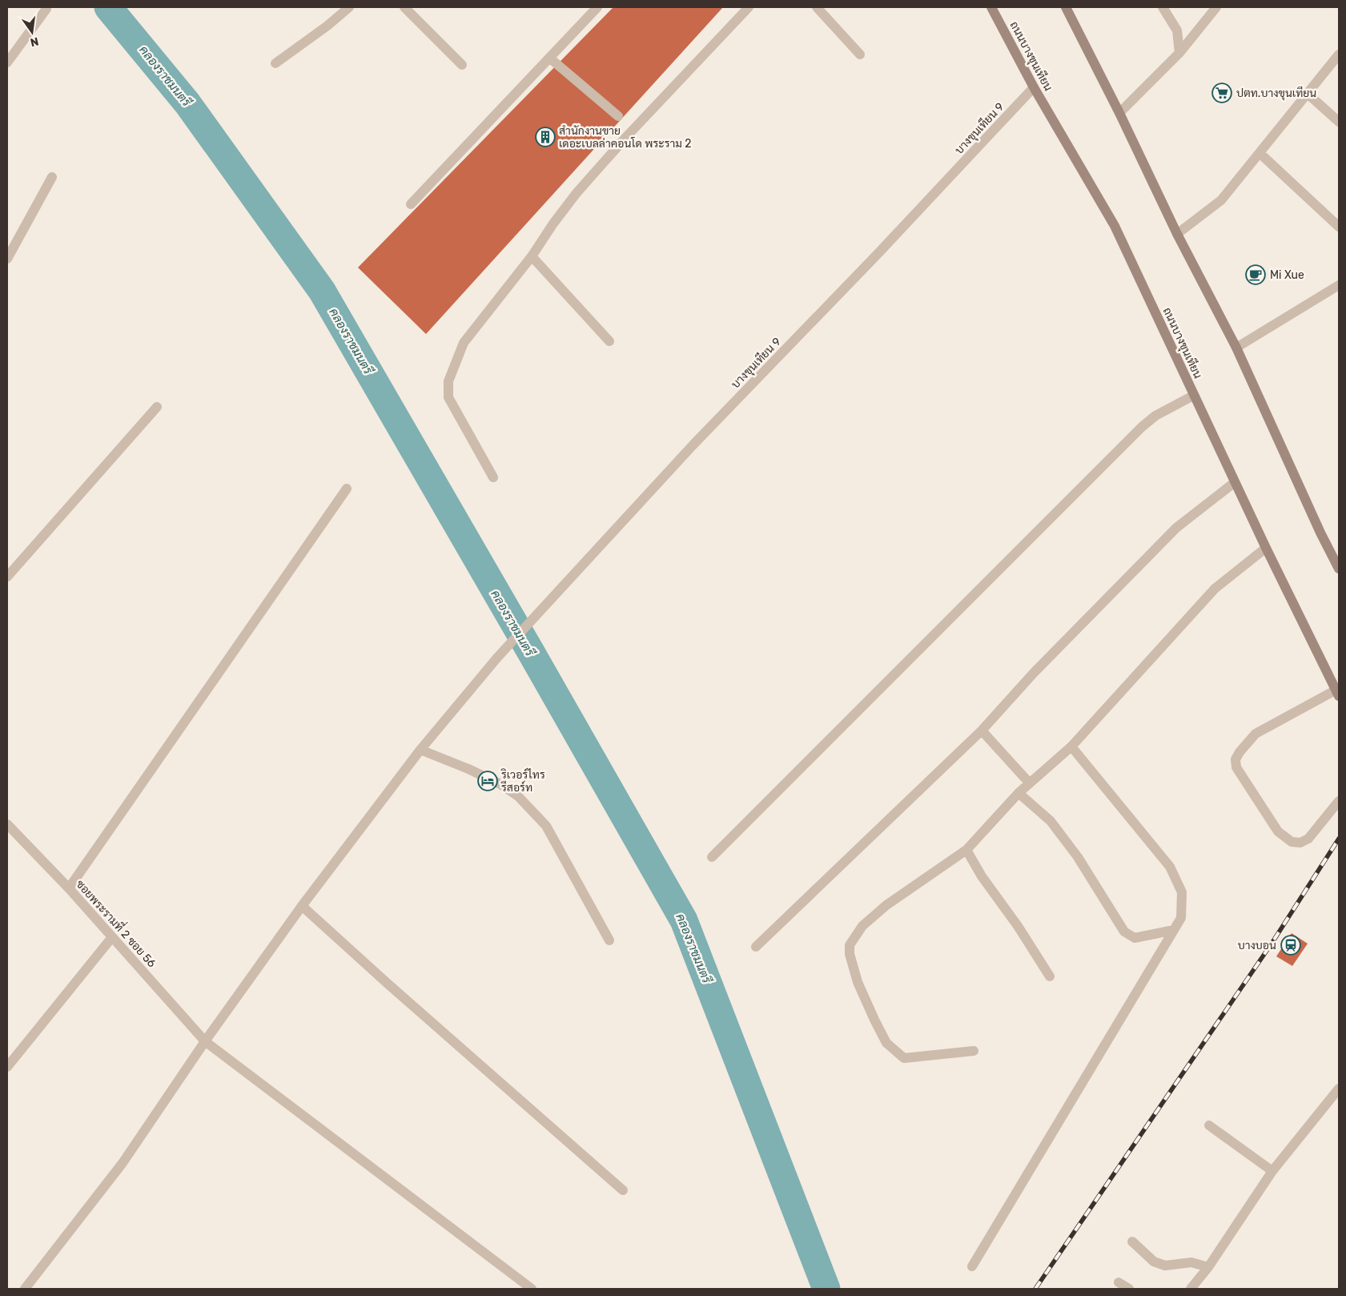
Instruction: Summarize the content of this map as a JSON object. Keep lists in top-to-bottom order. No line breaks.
{"streets":{"main road":["ถนนบางขุนเทียน"],"street":["บางขุนเทียน 9","ซอยพระรามที่ 2 ซอย 56"]},"crossings":[["ถนนบางขุนเทียน","บางขุนเทียน 9"],["บางขุนเทียน 9","ซอยพระรามที่ 2 ซอย 56"]],"water":["คลองราชมนตรี"],"places":{"supermarket":["ปตท.บางขุนเทียน"],"building":["สำนักงานขาย เดอะเบลล่าคอนโด พระราม 2"],"cafe":["Mi Xue"],"hotel":["ริเวอร์ไทร รีสอร์ท"],"station":["บางบอน"]},"north":"bottom"}
